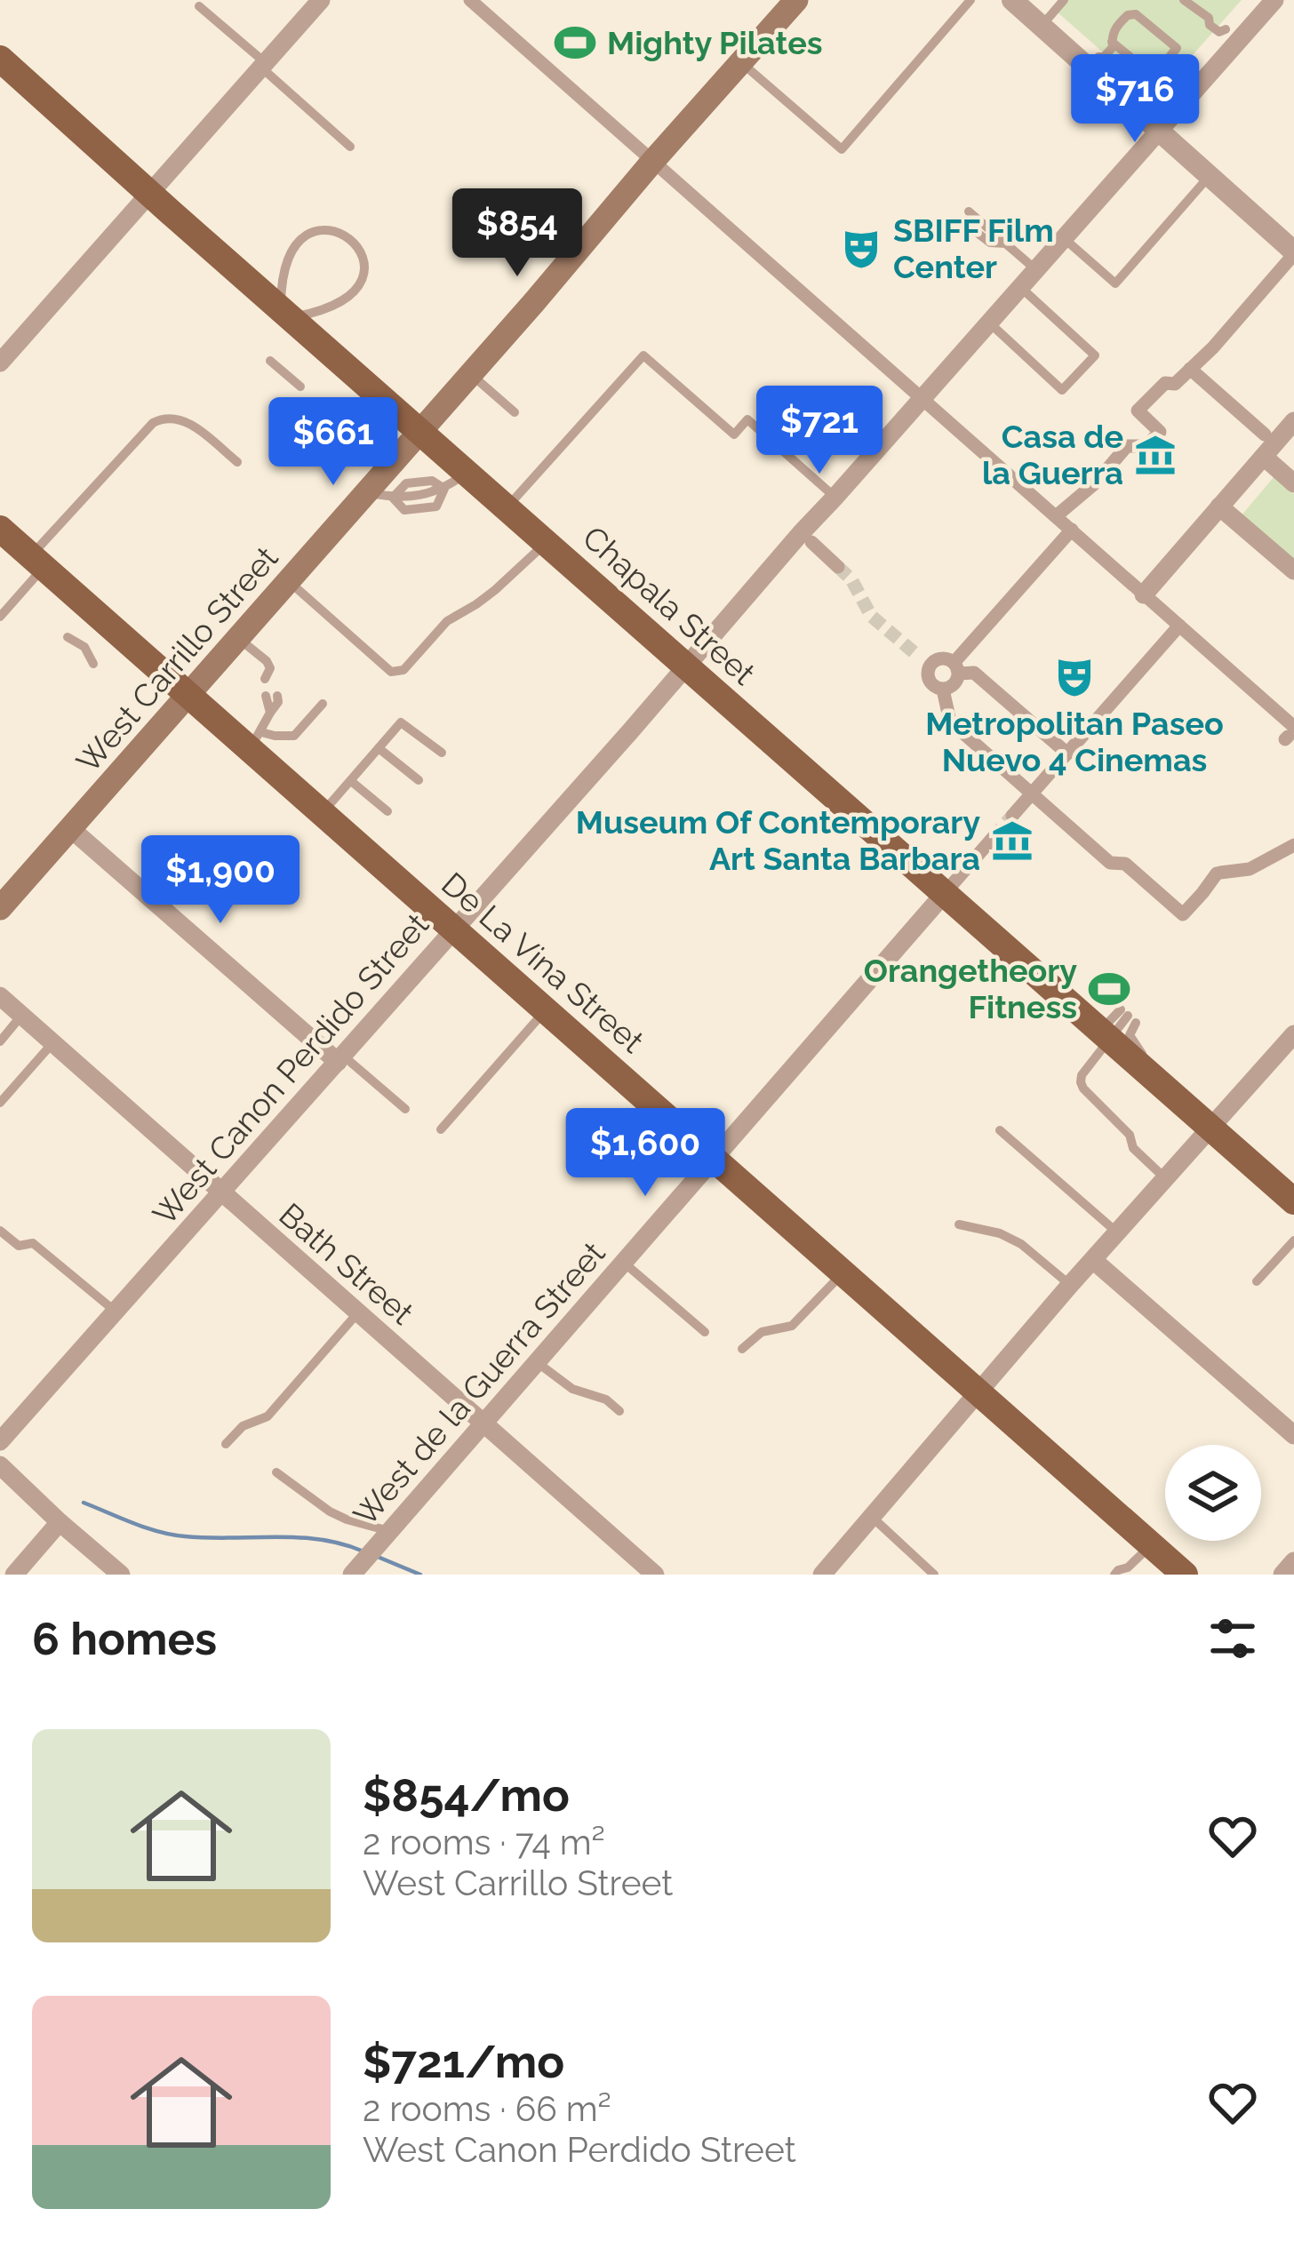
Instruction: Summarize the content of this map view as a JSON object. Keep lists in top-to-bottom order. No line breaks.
{"streets":{"main road":["Chapala Street","West Carrillo Street","De La Vina Street"],"street":["West Canon Perdido Street","Bath Street","West de la Guerra Street"]},"crossings":[["Chapala Street","West Carrillo Street"],["Chapala Street","West Canon Perdido Street"],["Chapala Street","West de la Guerra Street"],["West Carrillo Street","De La Vina Street"],["De La Vina Street","West Canon Perdido Street"],["De La Vina Street","West de la Guerra Street"],["West Canon Perdido Street","Bath Street"],["Bath Street","West de la Guerra Street"]],"places":{"sports":["Mighty Pilates","Orangetheory Fitness"],"theatre":["SBIFF Film Center","Metropolitan Paseo Nuevo 4 Cinemas"],"museum":["Casa de la Guerra","Museum Of Contemporary Art Santa Barbara"]},"page":{"price":["$716","$854","$721","$661","$1,900","$1,600"],"heading":"6 homes","list":[{"name":"$854/mo","note":"2 rooms · 74 m² · West Carrillo Street"},{"name":"$721/mo","note":"2 rooms · 66 m² · West Canon Perdido Street"}]}}
